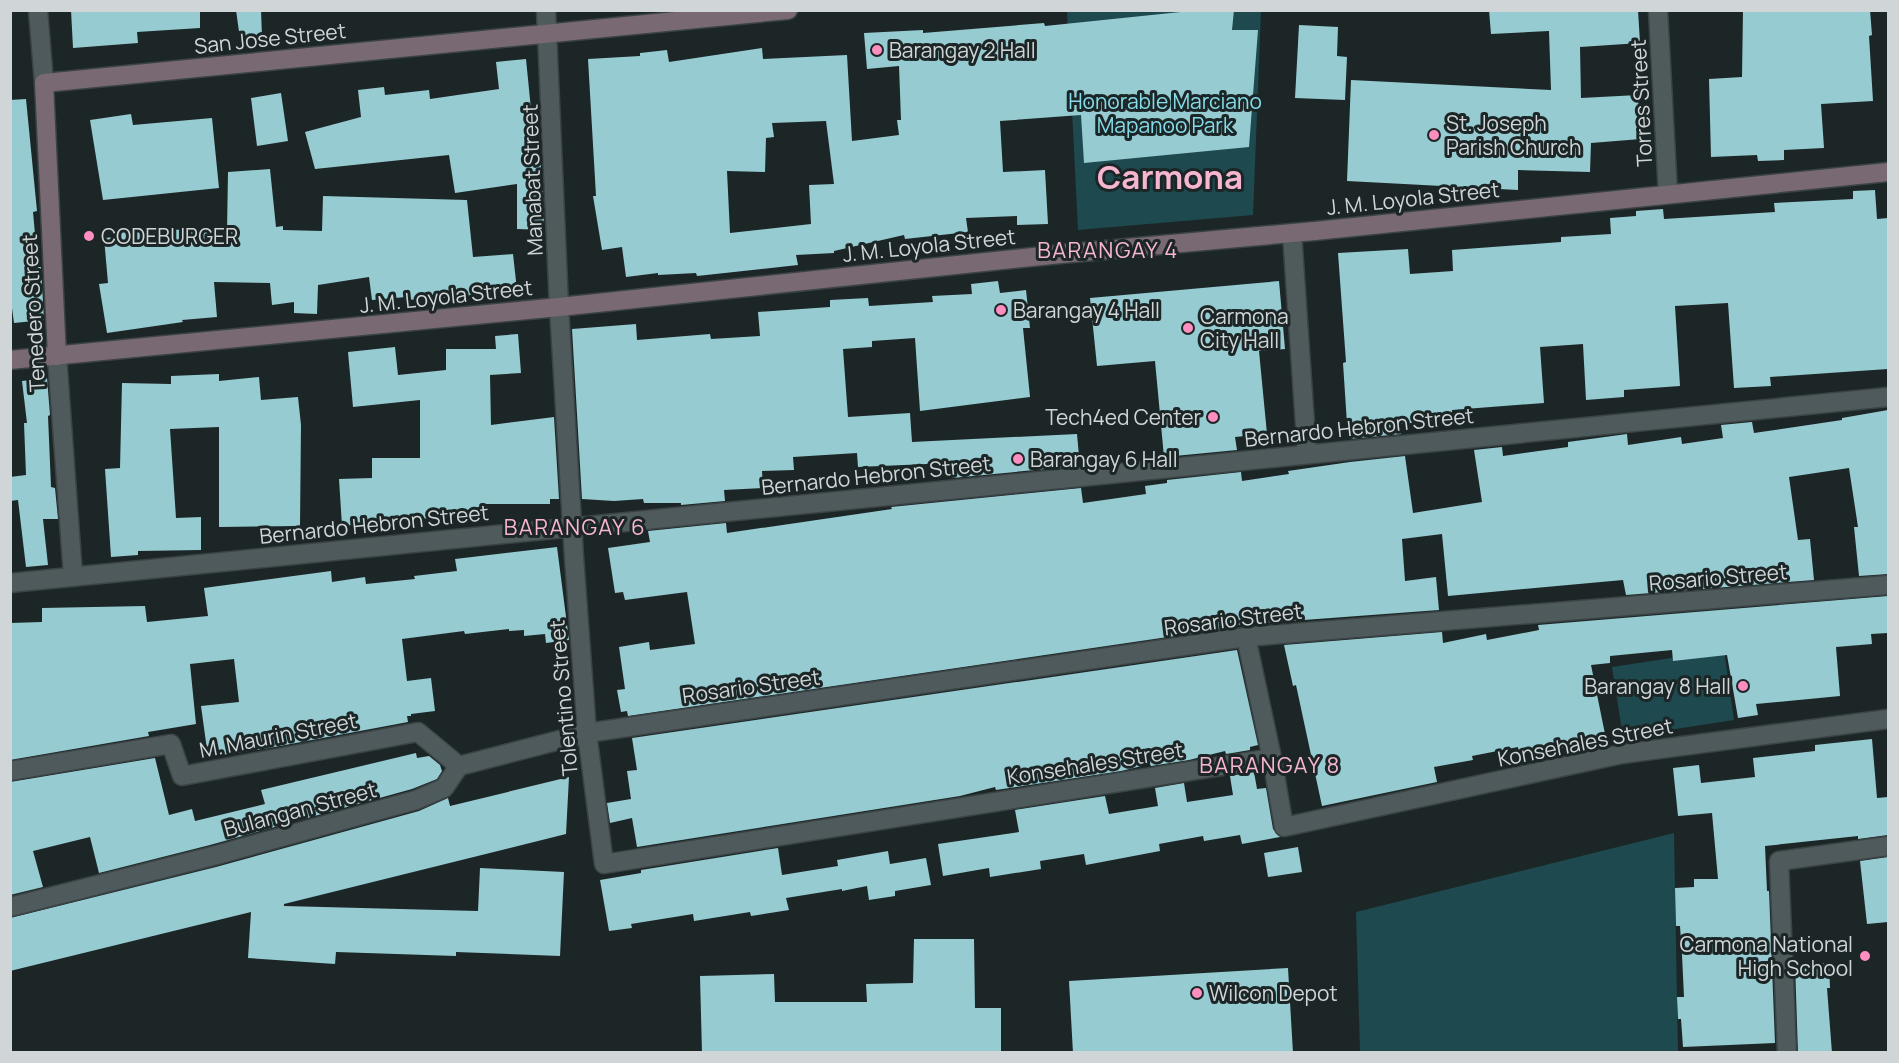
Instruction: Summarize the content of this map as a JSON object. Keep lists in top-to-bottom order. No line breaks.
{"streets":{"main road":["San Jose Street","J. M. Loyola Street","Tenedero Street"],"street":["Torres Street","Manabat Street","Bernardo Hebron Street","Rosario Street","Tolentino Street","M. Maurin Street","Konsehales Street","Bulangan Street"]},"crossings":[["San Jose Street","Manabat Street"],["San Jose Street","Tenedero Street"],["Torres Street","J. M. Loyola Street"],["Manabat Street","J. M. Loyola Street"],["Manabat Street","Bernardo Hebron Street"],["Manabat Street","Tolentino Street"],["J. M. Loyola Street","Tenedero Street"],["Tenedero Street","Bernardo Hebron Street"],["Bernardo Hebron Street","Tolentino Street"],["Rosario Street","Tolentino Street"],["Tolentino Street","Konsehales Street"],["M. Maurin Street","Bulangan Street"]],"districts":["Carmona","BARANGAY 4","BARANGAY 6","BARANGAY 8"],"parks":["Honorable Marciano Mapanoo Park"],"places":["Barangay 2 Hall","St. Joseph Parish Church","CODEBURGER","Barangay 4 Hall","Carmona City Hall","Tech4ed Center","Barangay 6 Hall","Barangay 8 Hall","Carmona National High School","Wilcon Depot"]}
